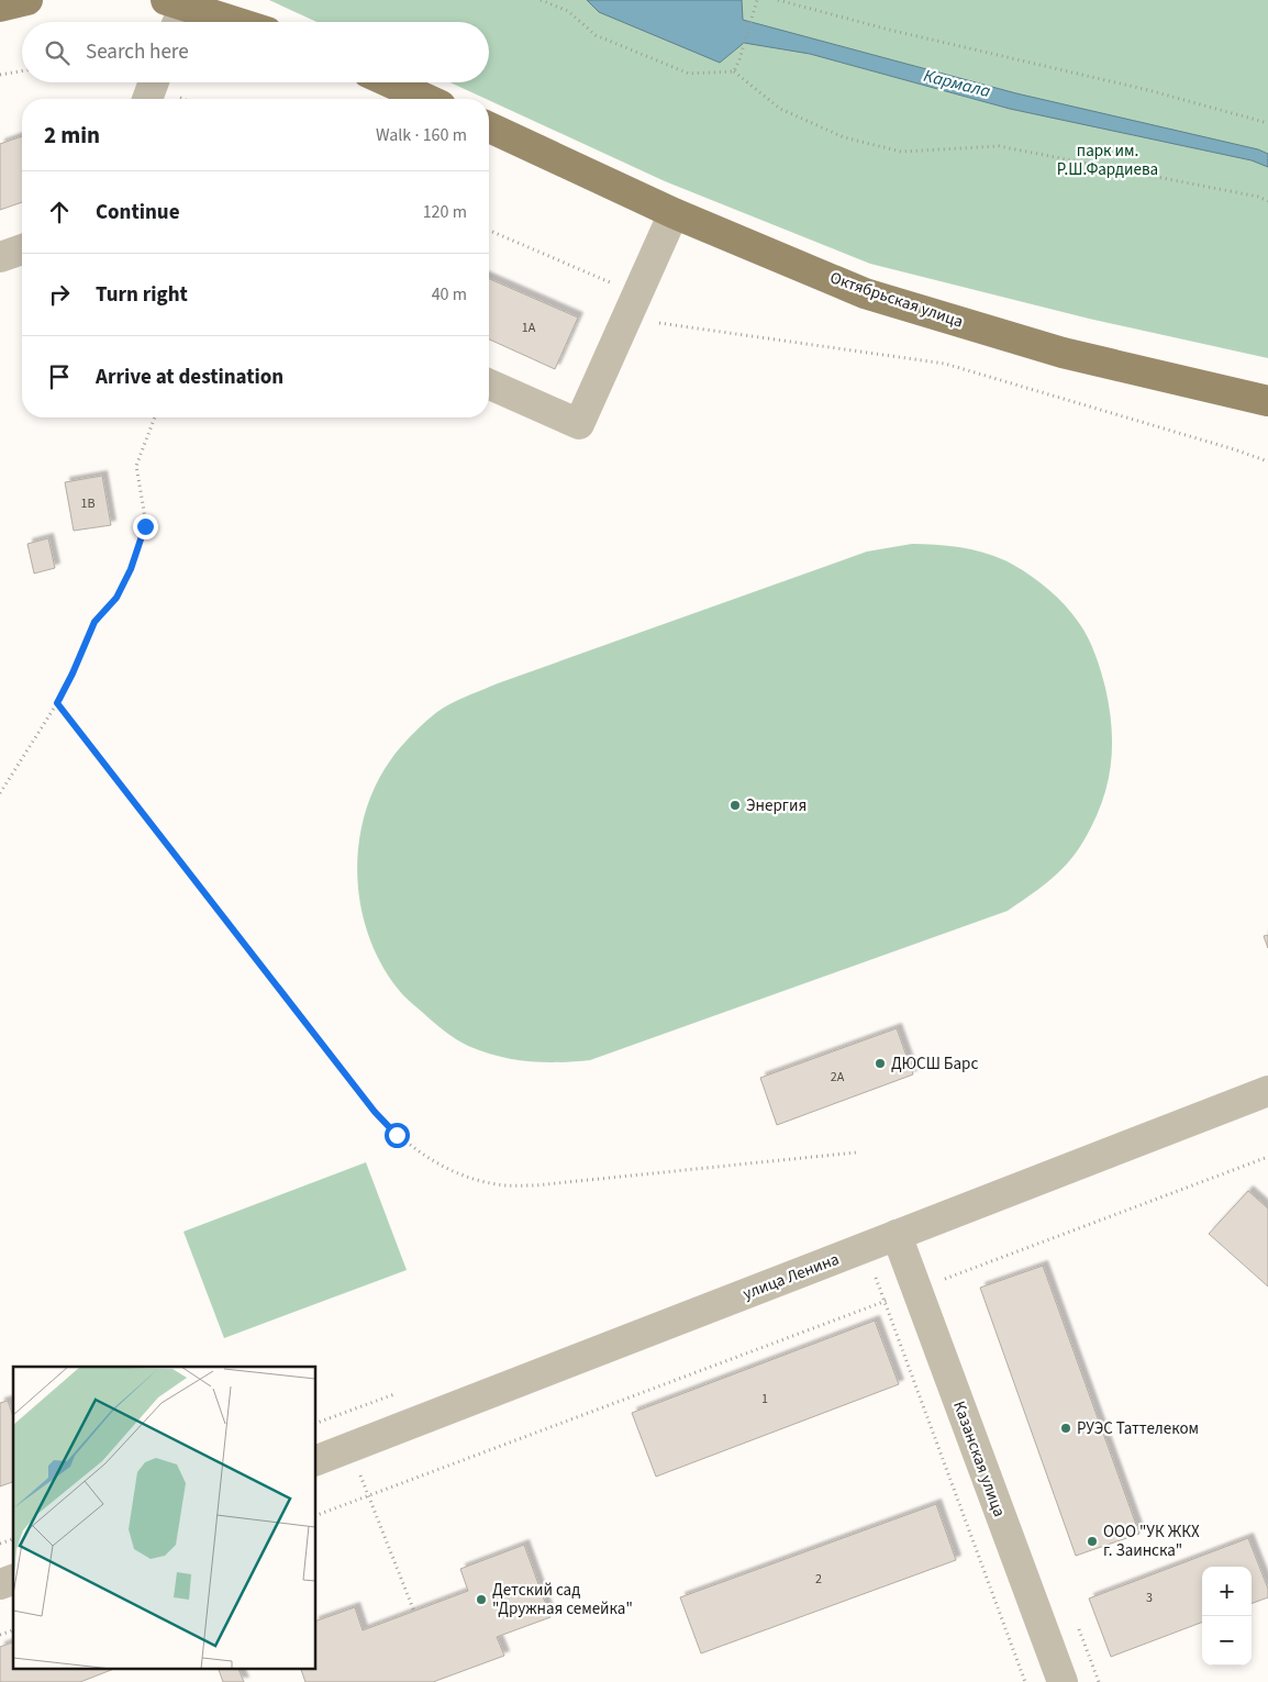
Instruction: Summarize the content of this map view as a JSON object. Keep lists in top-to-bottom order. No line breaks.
{"streets":{"main road":["Октябрьская улица"],"street":["улица Ленина","Казанская улица"]},"crossings":[["улица Ленина","Казанская улица"]],"water":["Кармала"],"parks":["парк им. Р.Ш.Фардиева"],"places":["Энергия","ДЮСШ Барс","РУЭС Таттелеком","ООО \"УК ЖКХ г. Заинска\"","Детский сад \"Дружная семейка\""],"house_numbers":["1А","1В","2А","1","2","3"],"page":{"search":"Search here","heading":["2 min","Walk · 160 m"],"list":[["Continue","120 m"],["Turn right","40 m"],"Arrive at destination"],"map_buttons":["+","−"]}}
